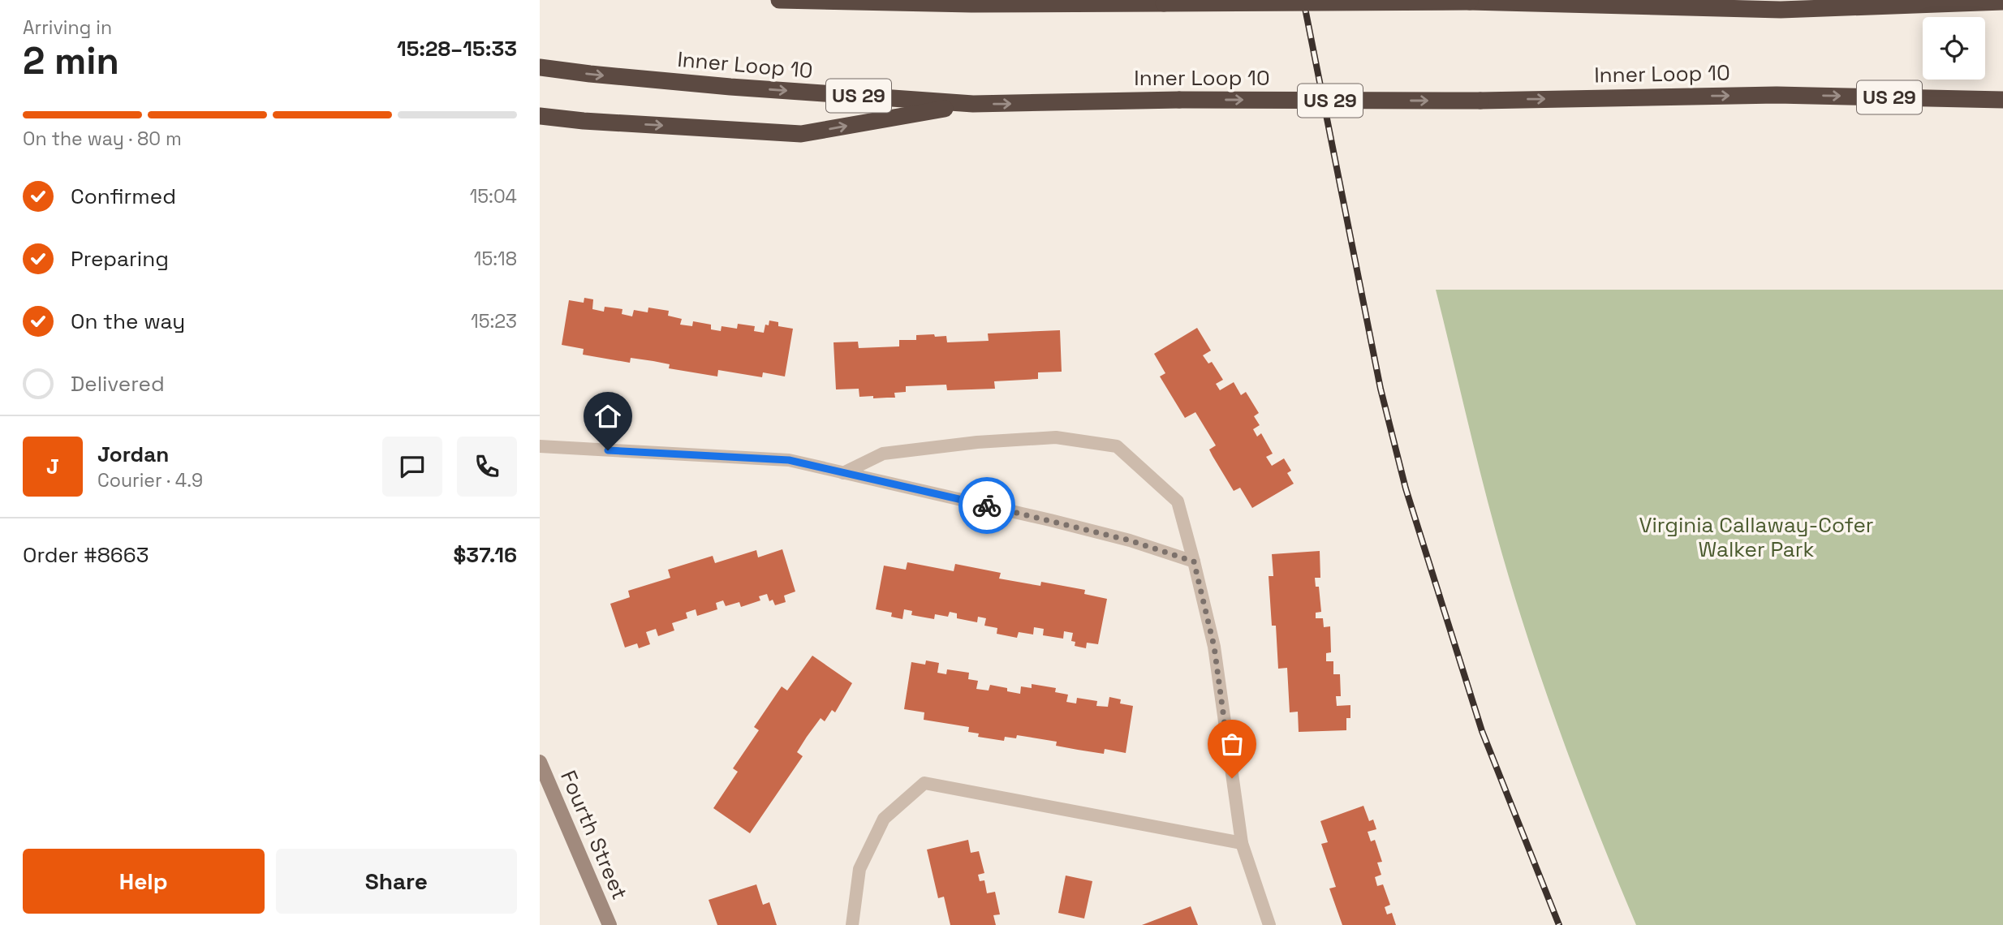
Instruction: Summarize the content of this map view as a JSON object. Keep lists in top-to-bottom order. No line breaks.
{"streets":{"highway":["Inner Loop 10","US 29"],"street":["Fourth Street"]},"parks":["Virginia Callaway-Cofer Walker Park"],"page":{"heading":["2 min","Arriving in","15:28–15:33"],"panel":["Jordan","Courier · 4.9","Order #8663","$37.16"],"bar":"On the way · 80 m","list":[["Confirmed","15:04"],["Preparing","15:18"],["On the way","15:23"],"Delivered"],"round":"J","buttons":["Help","Share"]}}
